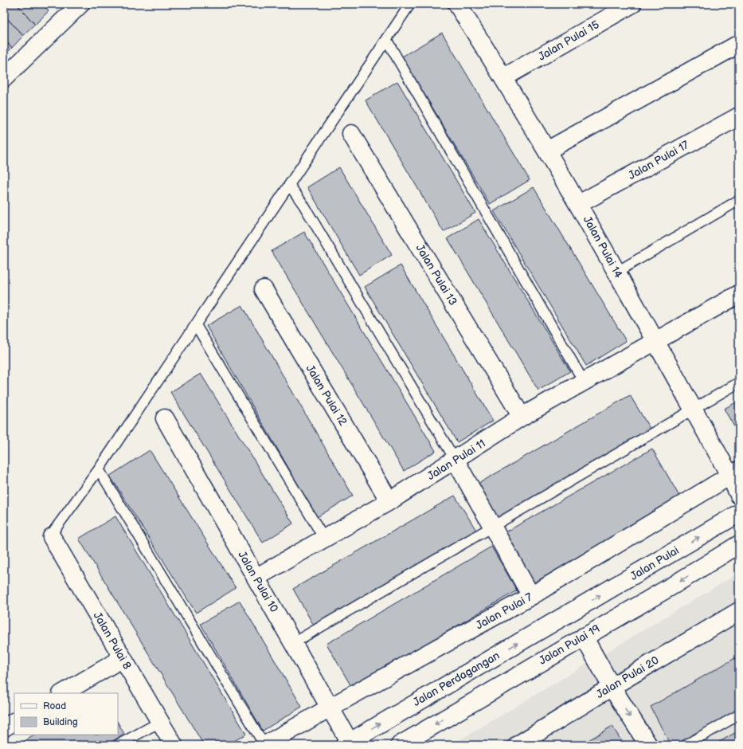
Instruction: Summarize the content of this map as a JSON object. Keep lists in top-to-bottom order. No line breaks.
{"streets":{"street":["Jalan Pulai 15","Jalan Pulai 17","Jalan Pulai 14","Jalan Pulai 13","Jalan Pulai 12","Jalan Pulai 11","Jalan Pulai","Jalan Pulai 10","Jalan Pulai 7","Jalan Pulai 8","Jalan Pulai 19","Jalan Pulai 20","Jalan Perdagangan"]},"crossings":[["Jalan Pulai 15","Jalan Pulai 14"],["Jalan Pulai 17","Jalan Pulai 14"],["Jalan Pulai 14","Jalan Pulai 11"],["Jalan Pulai 14","Jalan Pulai 7"],["Jalan Pulai 13","Jalan Pulai 11"],["Jalan Pulai 12","Jalan Pulai 11"],["Jalan Pulai 11","Jalan Pulai 10"],["Jalan Pulai","Jalan Perdagangan"],["Jalan Pulai 10","Jalan Pulai 7"],["Jalan Pulai 10","Jalan Perdagangan"]],"one_way":["Jalan Pulai","Jalan Pulai 19","Jalan Perdagangan"],"legend":["Road","Building"]}
